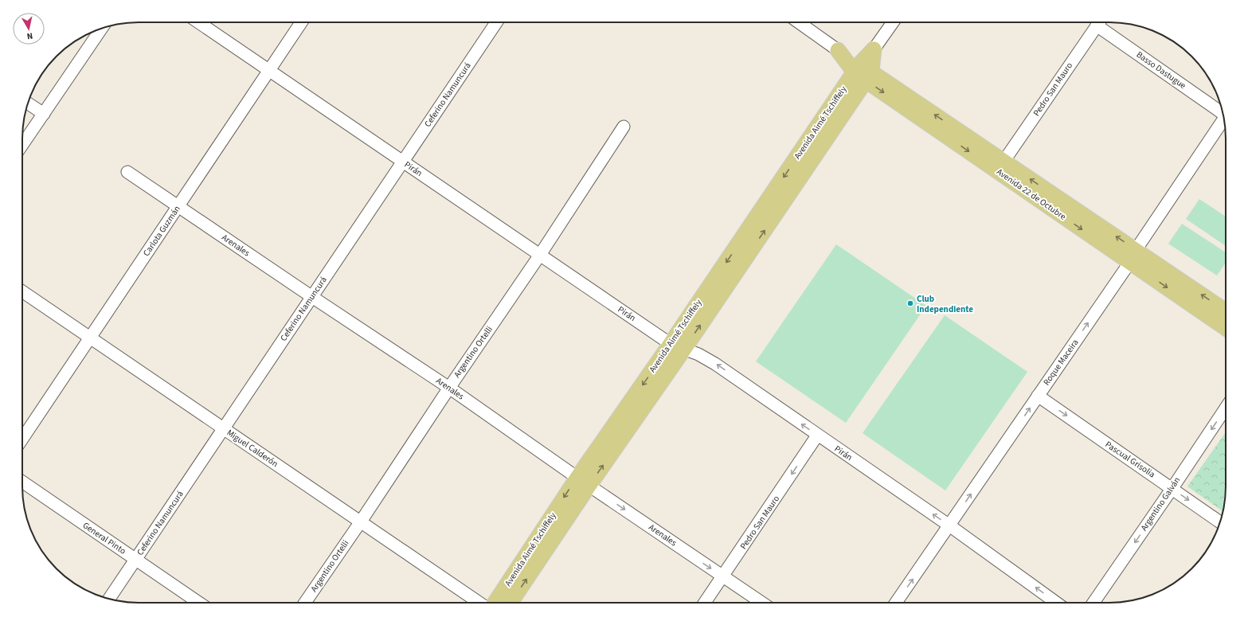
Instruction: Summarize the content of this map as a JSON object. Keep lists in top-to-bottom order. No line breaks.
{"streets":{"main road":["Avenida Aimé Tschiffely","Avenida 22 de Octubre"],"street":["Basso Dastugue","Pedro San Mauro","Ceferino Namuncurá","Pirán","Carlota Guzmán","Arenales","Argentino Ortelli","Roque Maceira","Miguel Calderón","Pascual Grisolia","Argentino Galván","General Pinto"]},"crossings":[["Pedro San Mauro","Pirán"],["Pedro San Mauro","Avenida 22 de Octubre"],["Pedro San Mauro","Arenales"],["Ceferino Namuncurá","Pirán"],["Ceferino Namuncurá","Arenales"],["Ceferino Namuncurá","Miguel Calderón"],["Ceferino Namuncurá","General Pinto"],["Avenida Aimé Tschiffely","Pirán"],["Avenida Aimé Tschiffely","Avenida 22 de Octubre"],["Avenida Aimé Tschiffely","Arenales"],["Pirán","Carlota Guzmán"],["Pirán","Argentino Ortelli"],["Pirán","Roque Maceira"],["Avenida 22 de Octubre","Roque Maceira"],["Carlota Guzmán","Arenales"],["Carlota Guzmán","Miguel Calderón"],["Arenales","Argentino Ortelli"],["Argentino Ortelli","Miguel Calderón"],["Roque Maceira","Pascual Grisolia"],["Pascual Grisolia","Argentino Galván"]],"one_way":["Pedro San Mauro","Pirán","Roque Maceira","Pascual Grisolia","Argentino Galván"],"places":["Club Independiente"],"north":"bottom"}
